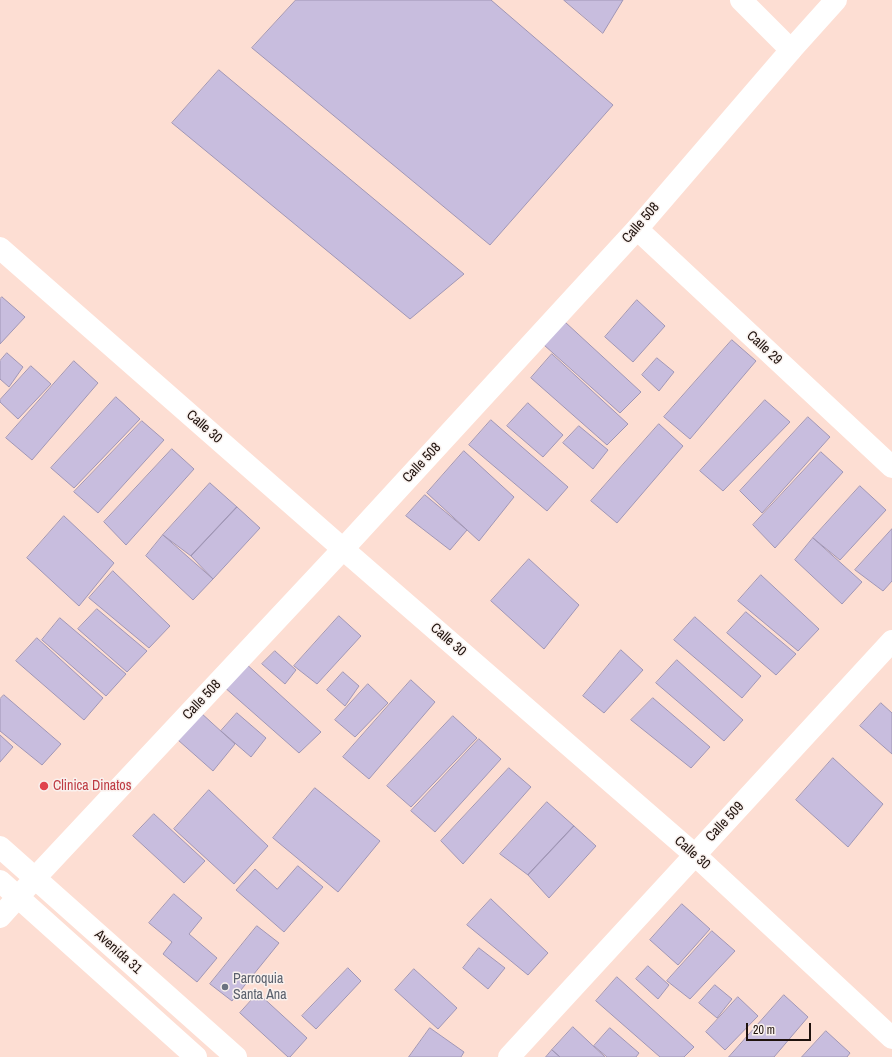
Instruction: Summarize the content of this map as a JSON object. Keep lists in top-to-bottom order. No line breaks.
{"streets":{"street":["Calle 508","Calle 29","Calle 30","Calle 509","Avenida 31"]},"crossings":[["Calle 508","Calle 29"],["Calle 508","Calle 30"],["Calle 508","Avenida 31"],["Calle 30","Calle 509"]],"places":["Clinica Dinatos","Parroquia Santa Ana"],"scale_bar":"20 m"}
